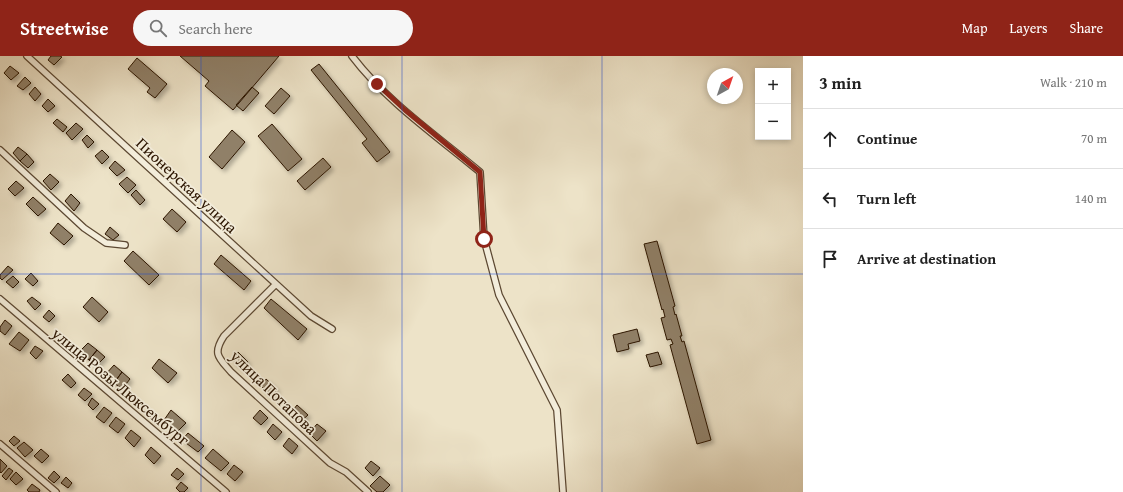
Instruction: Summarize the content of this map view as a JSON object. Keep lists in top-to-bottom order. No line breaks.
{"streets":{"street":["Пионерская улица","улица Розы Люксембург","улица Потапова"]},"crossings":[["Пионерская улица","улица Потапова"]],"north":"top right","page":{"header":"Streetwise","search":"Search here","nav":["Map","Layers","Share"],"heading":["3 min","Walk · 210 m"],"map_buttons":["+","−"],"list":[["Continue","70 m"],["Turn left","140 m"],"Arrive at destination"]}}
